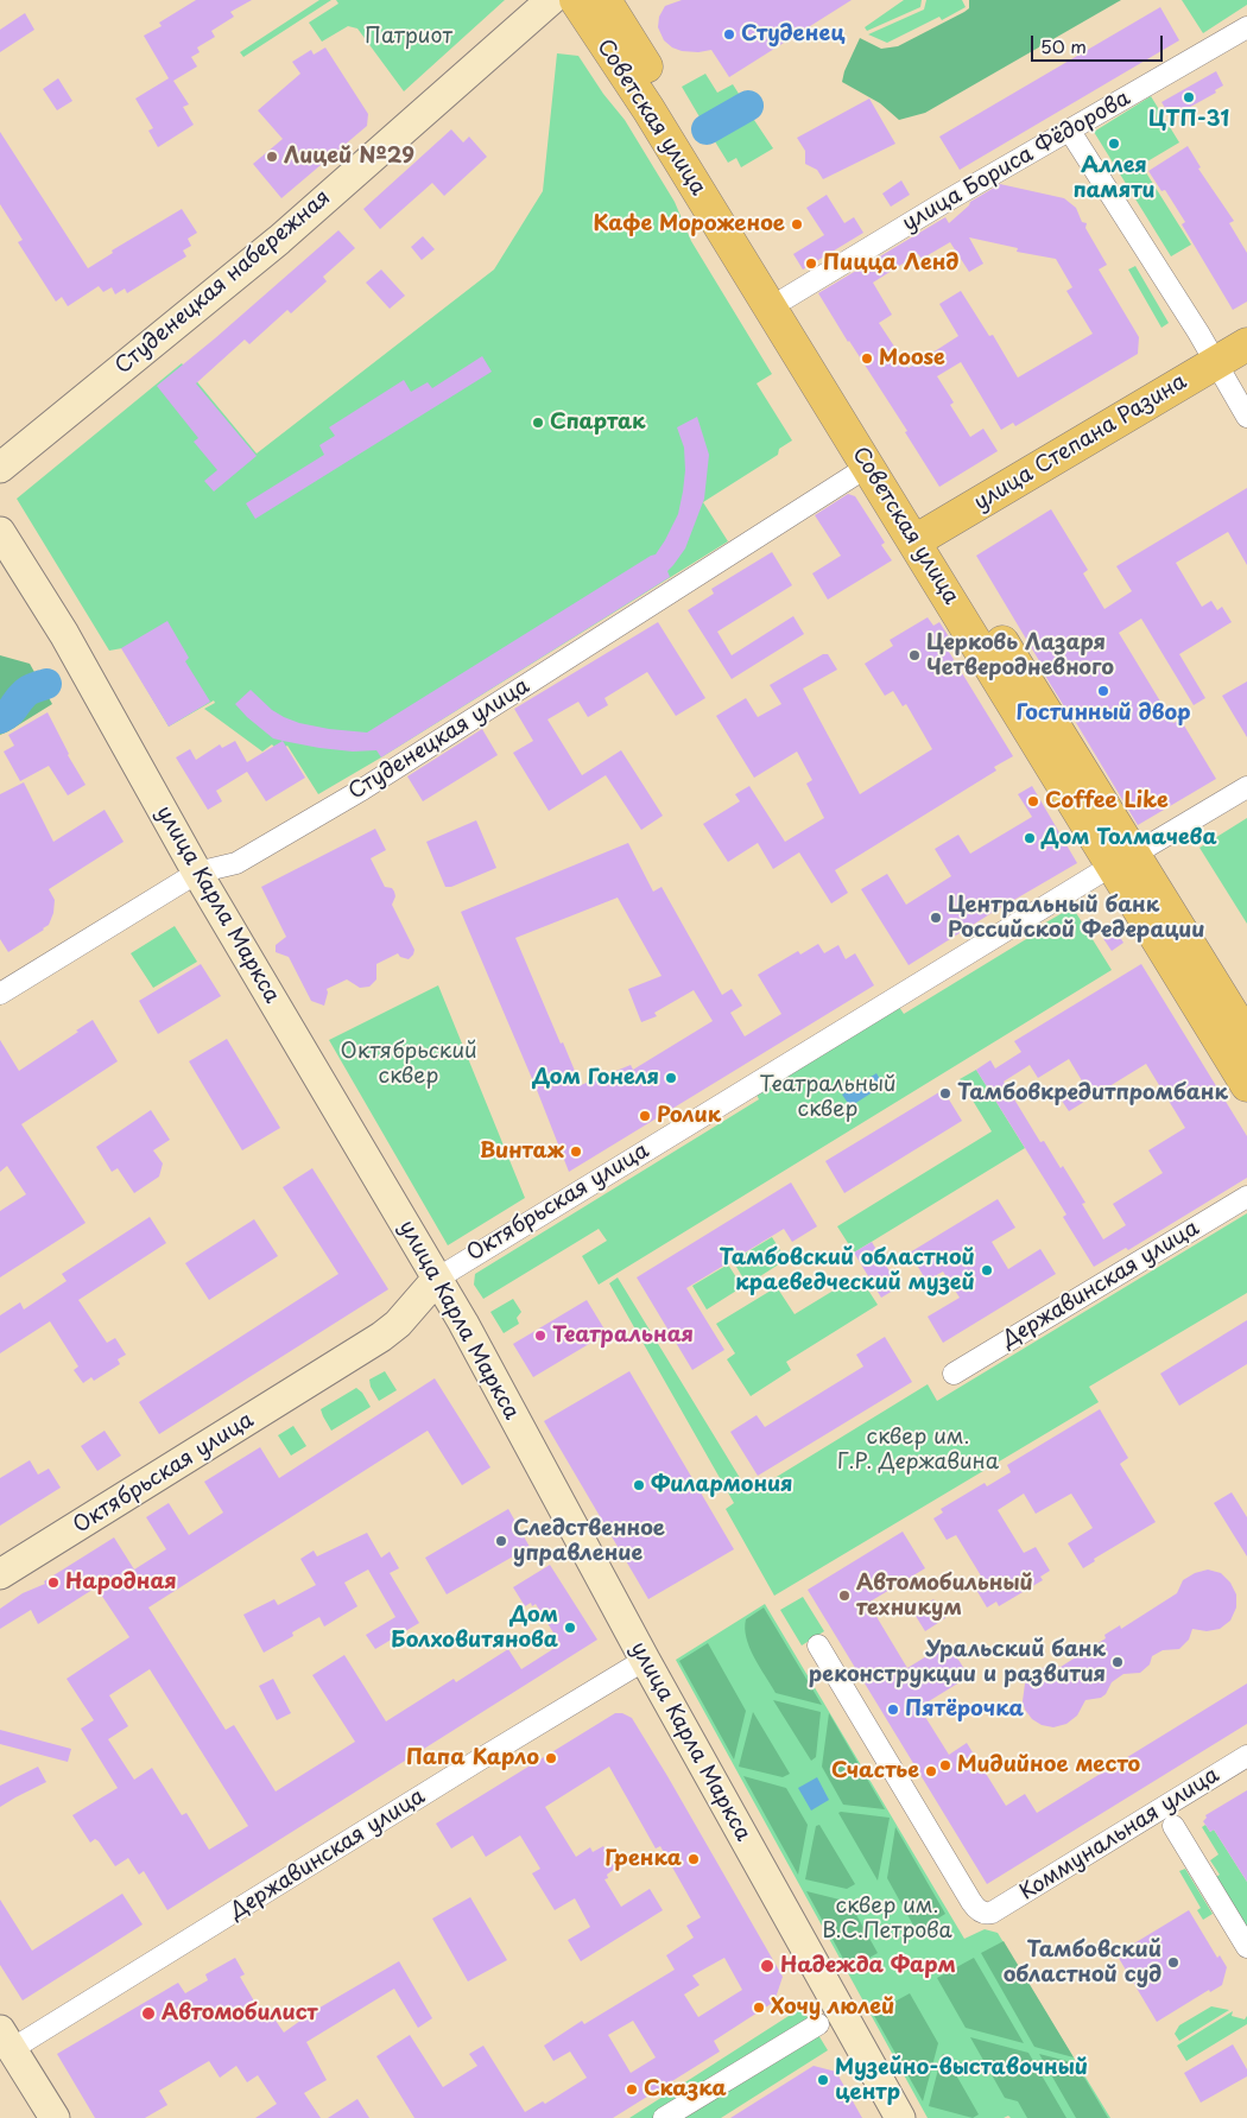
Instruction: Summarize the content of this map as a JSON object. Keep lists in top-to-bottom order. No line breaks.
{"streets":{"main road":["Советская улица","Студенецкая набережная","улица Степана Разина","улица Карла Маркса","Октябрьская улица"],"street":["улица Бориса Фёдорова","Студенецкая улица","Державинская улица","Коммунальная улица"]},"crossings":[["Советская улица","улица Бориса Фёдорова"],["Советская улица","улица Степана Разина"],["Советская улица","Студенецкая улица"],["Советская улица","Октябрьская улица"],["Студенецкая улица","улица Карла Маркса"],["улица Карла Маркса","Октябрьская улица"],["улица Карла Маркса","Державинская улица"]],"parks":["Патриот","Октябрьский сквер","Театральный сквер","сквер им. Г.Р. Державина","сквер им. В.С.Петрова"],"places":["Студенец","ЦТП-31","Аллея памяти","Лицей №29","Кафе Мороженое","Пицца Ленд","Moose","Спартак","Церковь Лазаря Четверодневного","Гостинный двор","Coffee Like","Дом Толмачева","Центральный банк Российской Федерации","Дом Гонеля","Тамбовкредитпромбанк","Ролик","Винтаж","Тамбовский областной краеведческий музей","Театральная","Филармония","Следственное управление","Народная","Автомобильный техникум","Дом Болховитянова","Уральский банк реконструкции и развития","Пятёрочка","Папа Карло","Мидийное место","Счастье","Гренка","Тамбовский областной суд","Надежда Фарм","Хочу люлей","Автомобилист","Музейно-выставочный центр","Сказка"],"scale_bar":"50 m"}
